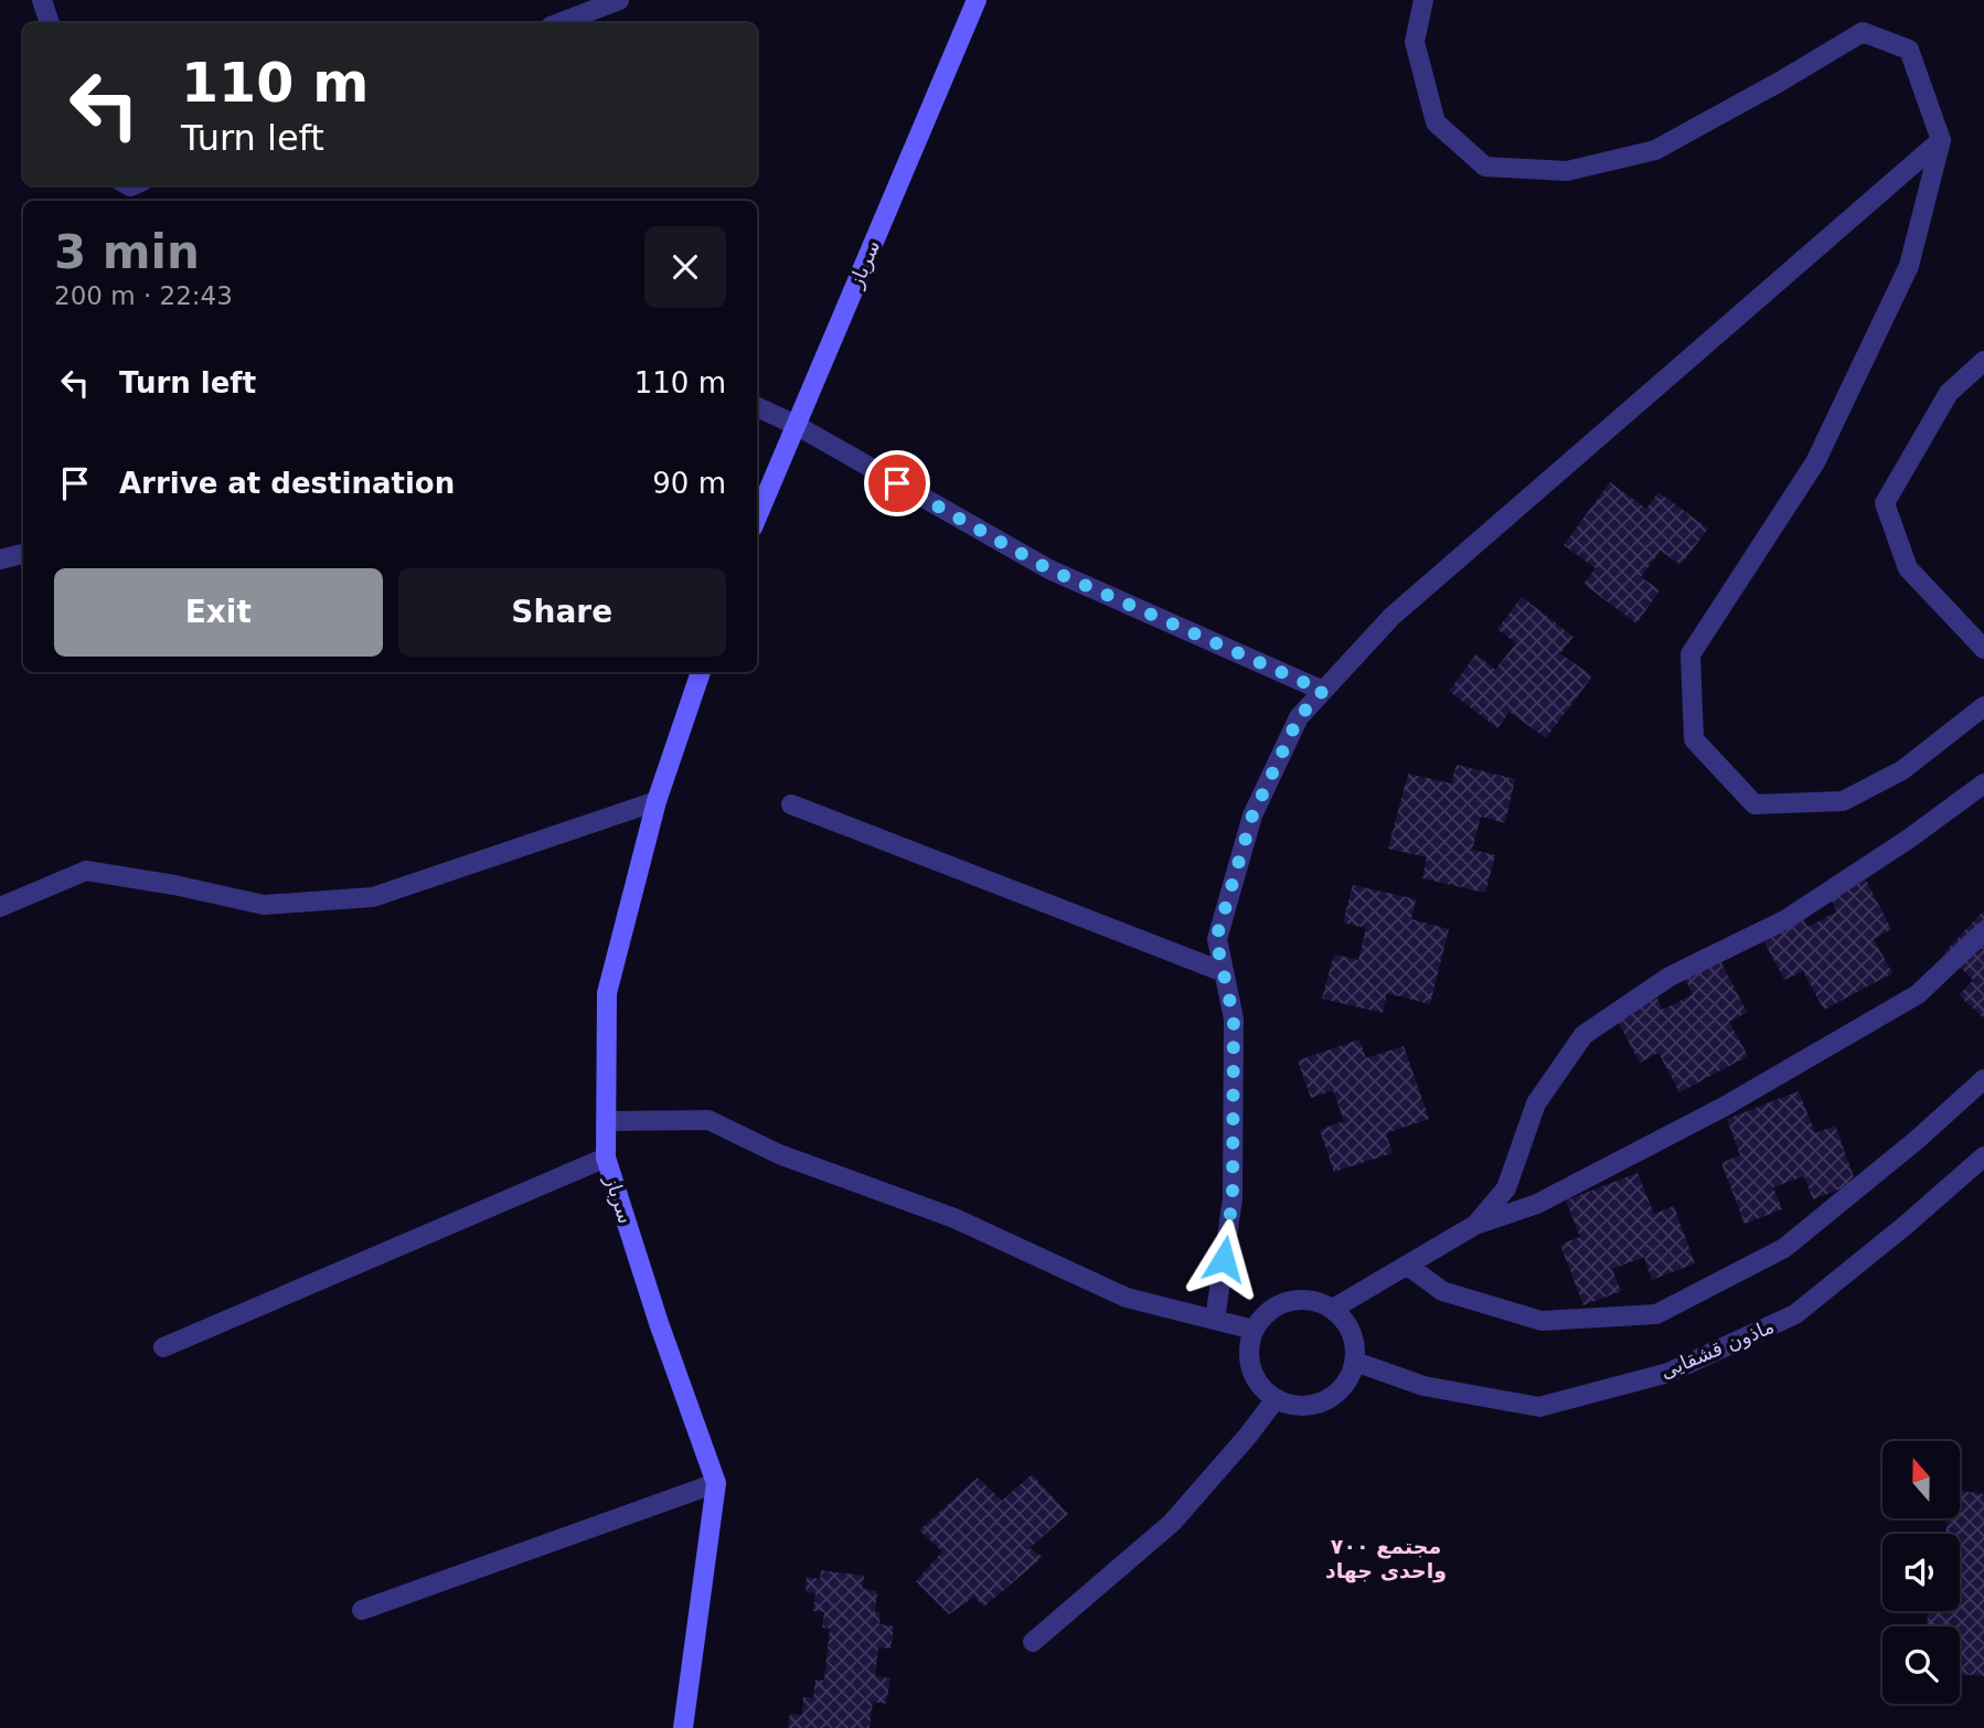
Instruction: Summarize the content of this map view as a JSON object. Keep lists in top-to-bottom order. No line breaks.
{"streets":{"street":["سرباز","ماذون قشقایی"]},"districts":["مجتمع ۷۰۰ واحدی جهاد"],"north":"top","page":{"turn":["110 m","Turn left"],"heading":["3 min","200 m · 22:43"],"list":[{"name":"Turn left","value":"110 m"},{"name":"Arrive at destination","value":"90 m"}],"buttons":["Exit","Share"]}}
